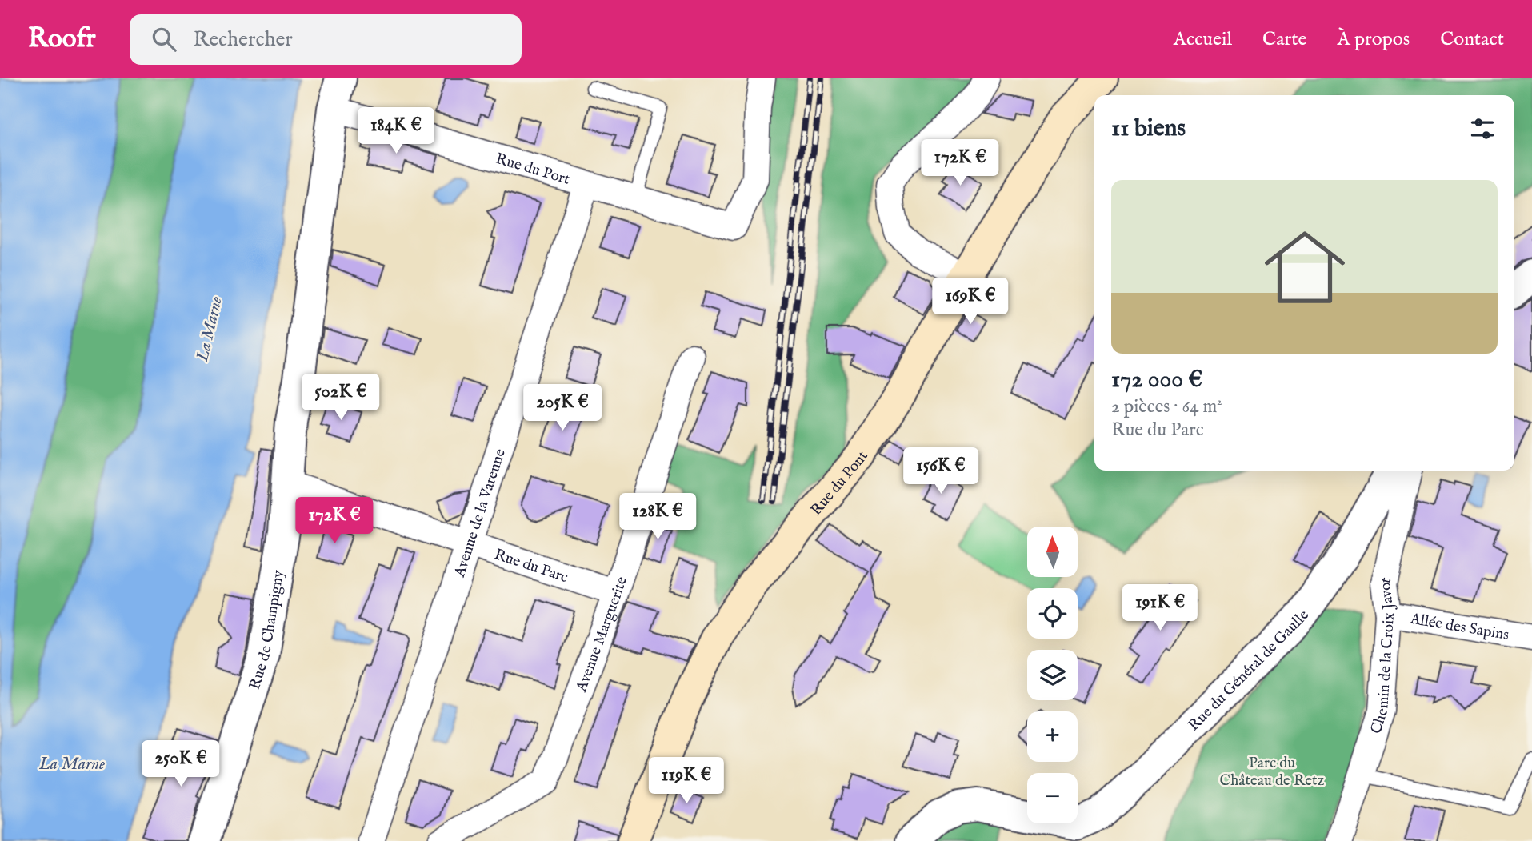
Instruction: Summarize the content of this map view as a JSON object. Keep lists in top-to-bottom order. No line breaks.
{"streets":{"main road":["Rue du Pont"],"street":["Rue du Port","Avenue de la Varenne","Rue du Parc","Allée des Sapins","Rue de Champigny","Avenue Marguerite","Chemin de la Croix Javot","Rue du Général de Gaulle"]},"crossings":[["Rue du Port","Avenue de la Varenne"],["Rue du Port","Rue de Champigny"],["Avenue de la Varenne","Rue du Parc"],["Rue du Parc","Rue de Champigny"],["Rue du Parc","Avenue Marguerite"],["Allée des Sapins","Chemin de la Croix Javot"]],"water":["La Marne"],"parks":["Parc du Château de Retz"],"north":"top","page":{"header":"Roofr","search":"Rechercher","nav":["Accueil","Carte","À propos","Contact"],"heading":"11 biens","price":["184K €","172K €","169K €","502K €","205K €","156K €","128K €","172K €","191K €","250K €","119K €"],"list":[{"name":"172 000 €","note":"2 pièces · 64 m² · Rue du Parc"}],"map_buttons":["+","−"]}}
